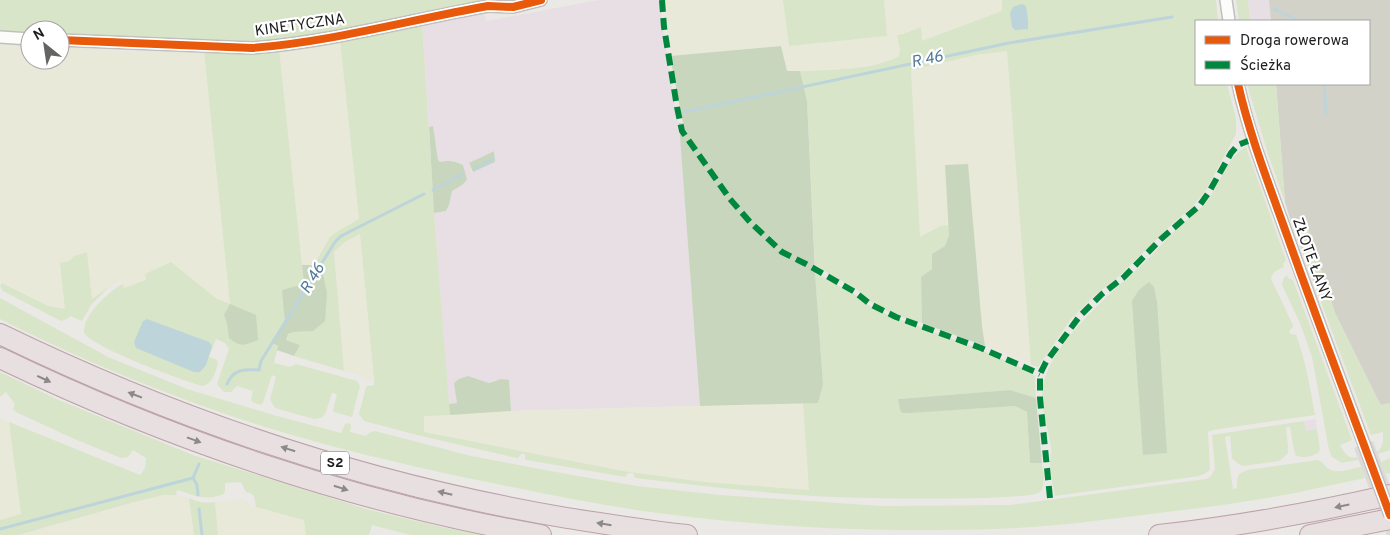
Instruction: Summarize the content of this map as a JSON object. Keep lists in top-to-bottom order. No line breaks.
{"streets":{"highway":["S2"],"street":["KINETYCZNA","ZŁOTE ŁANY"]},"water":["R 46"],"legend":["Droga rowerowa","Ścieżka"],"north":"top left"}
